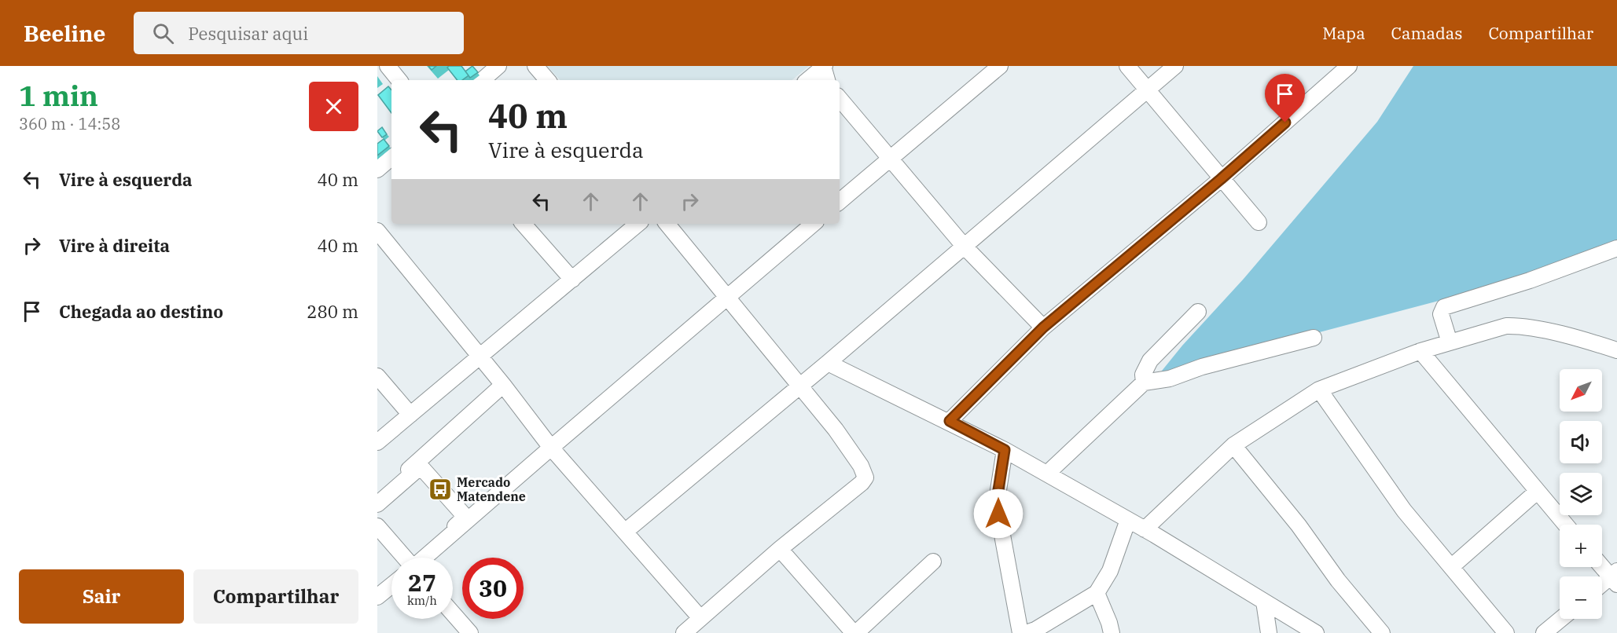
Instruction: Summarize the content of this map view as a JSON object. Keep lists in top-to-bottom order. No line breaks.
{"places":{"bus stop":["Mercado Matendene"]},"north":"bottom left","page":{"header":"Beeline","search":"Pesquisar aqui","nav":["Mapa","Camadas","Compartilhar"],"heading":["1 min","360 m · 14:58"],"turn":["40 m","Vire à esquerda"],"list":[{"name":"Vire à esquerda","value":"40 m"},{"name":"Vire à direita","value":"40 m"},{"name":"Chegada ao destino","value":"280 m"}],"map_buttons":["+","−"],"speed":"27 km/h","limit":"30","buttons":["Sair","Compartilhar"]}}
